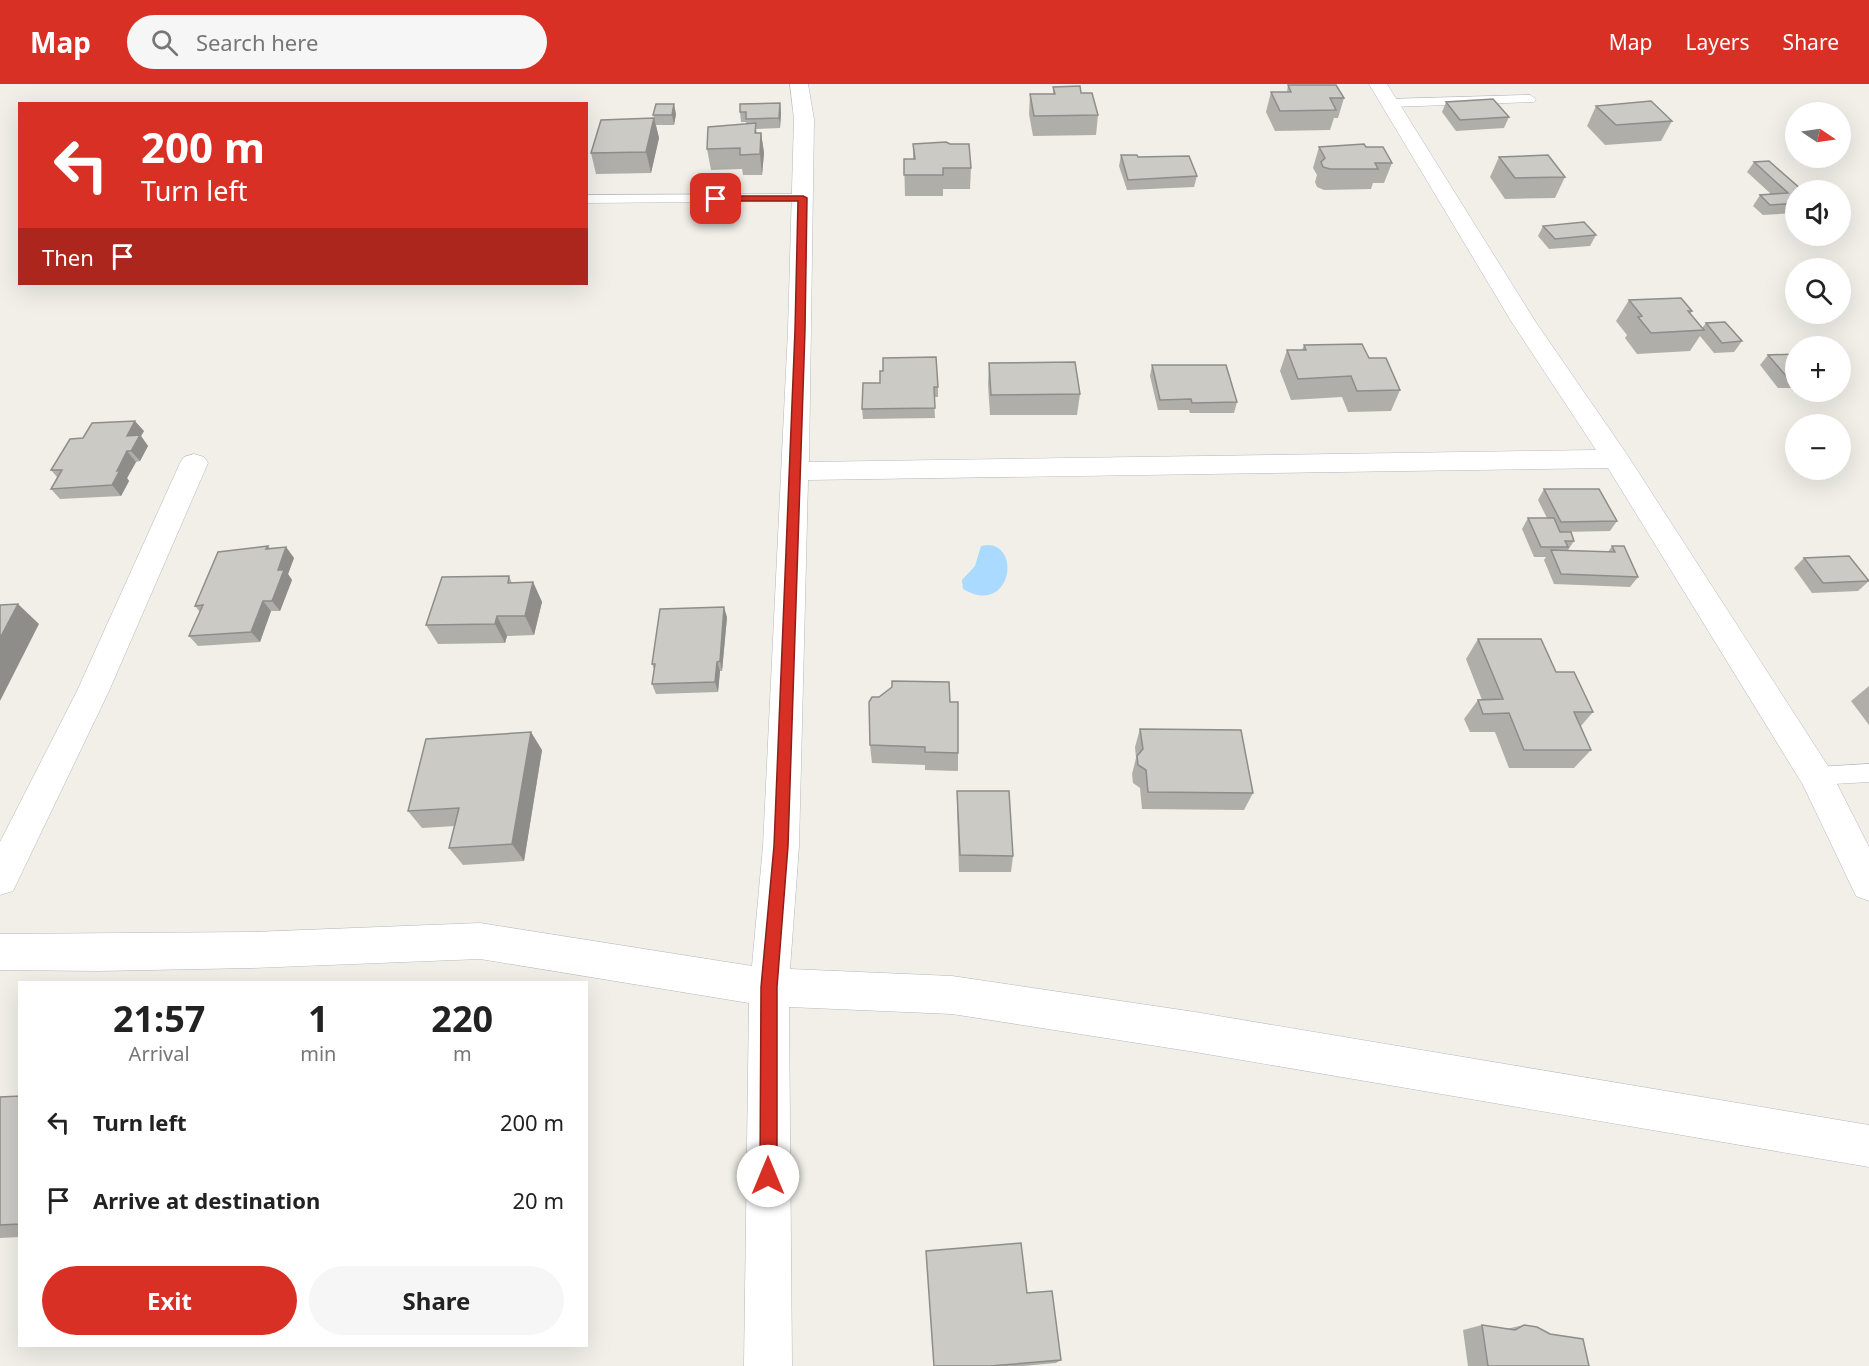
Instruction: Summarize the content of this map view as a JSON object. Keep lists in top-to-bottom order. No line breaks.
{"north":"right","page":{"header":"Map","search":"Search here","nav":["Map","Layers","Share"],"map_buttons":["+","−"],"turn":["200 m","Turn left"],"then":"Then","eta":["21:57","Arrival","1","min","220","m"],"list":[{"name":"Turn left","value":"200 m"},{"name":"Arrive at destination","value":"20 m"}],"buttons":["Exit","Share"]}}
